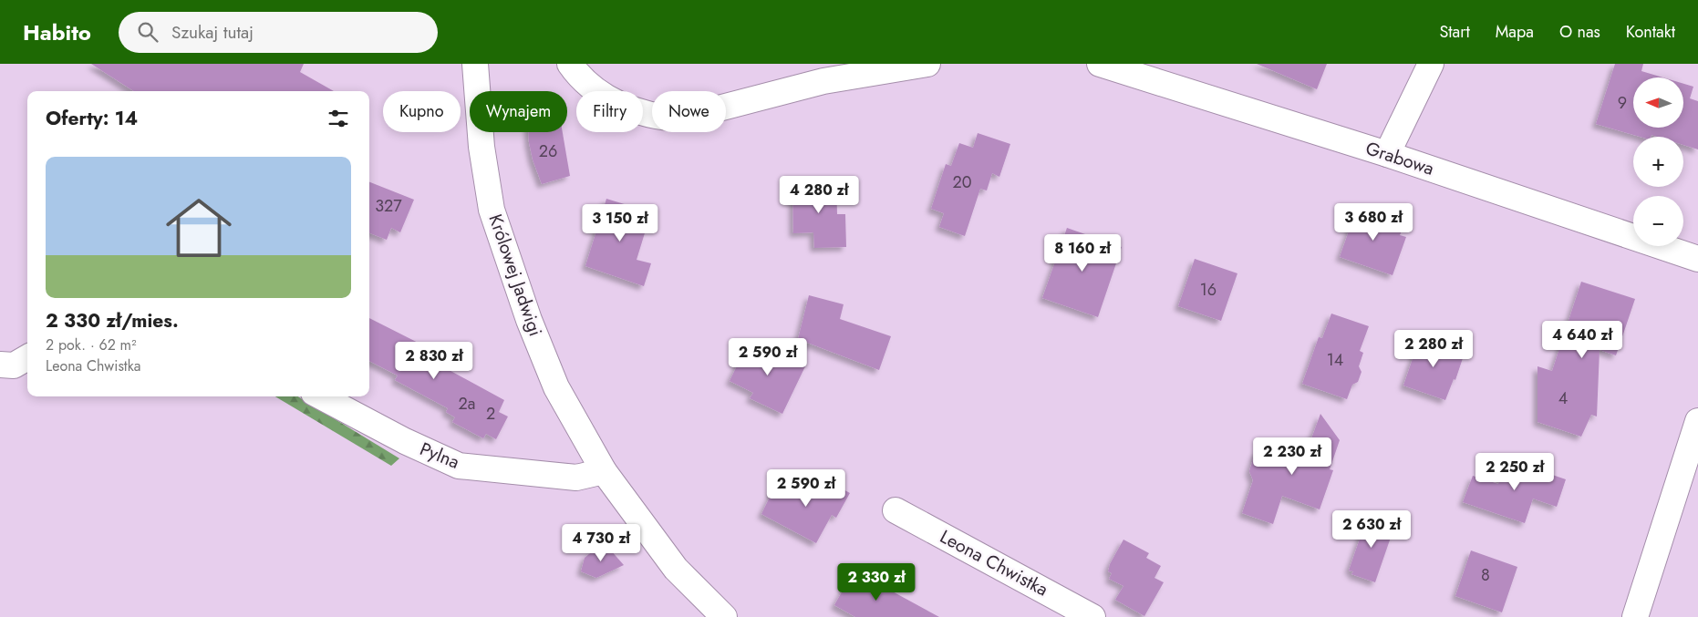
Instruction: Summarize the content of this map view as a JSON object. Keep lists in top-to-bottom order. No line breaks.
{"streets":{"street":["Grabowa","Królowej Jadwigi","Pylna","Leona Chwistka"]},"crossings":[["Królowej Jadwigi","Pylna"]],"house_numbers":["9","26","20","327","16","14","4","2a","2","8"],"north":"left","page":{"header":"Habito","search":"Szukaj tutaj","nav":["Start","Mapa","O nas","Kontakt"],"map_buttons":["+","−"],"chip":["Kupno","Wynajem","Filtry","Nowe"],"heading":"Oferty: 14","list":[{"name":"2 330 zł/mies.","note":"2 pok. · 62 m² · Leona Chwistka"}],"price":["4 280 zł","3 680 zł","3 150 zł","8 160 zł","4 640 zł","2 280 zł","2 590 zł","2 830 zł","2 230 zł","2 250 zł","2 590 zł","2 630 zł","4 730 zł","2 330 zł"]}}
